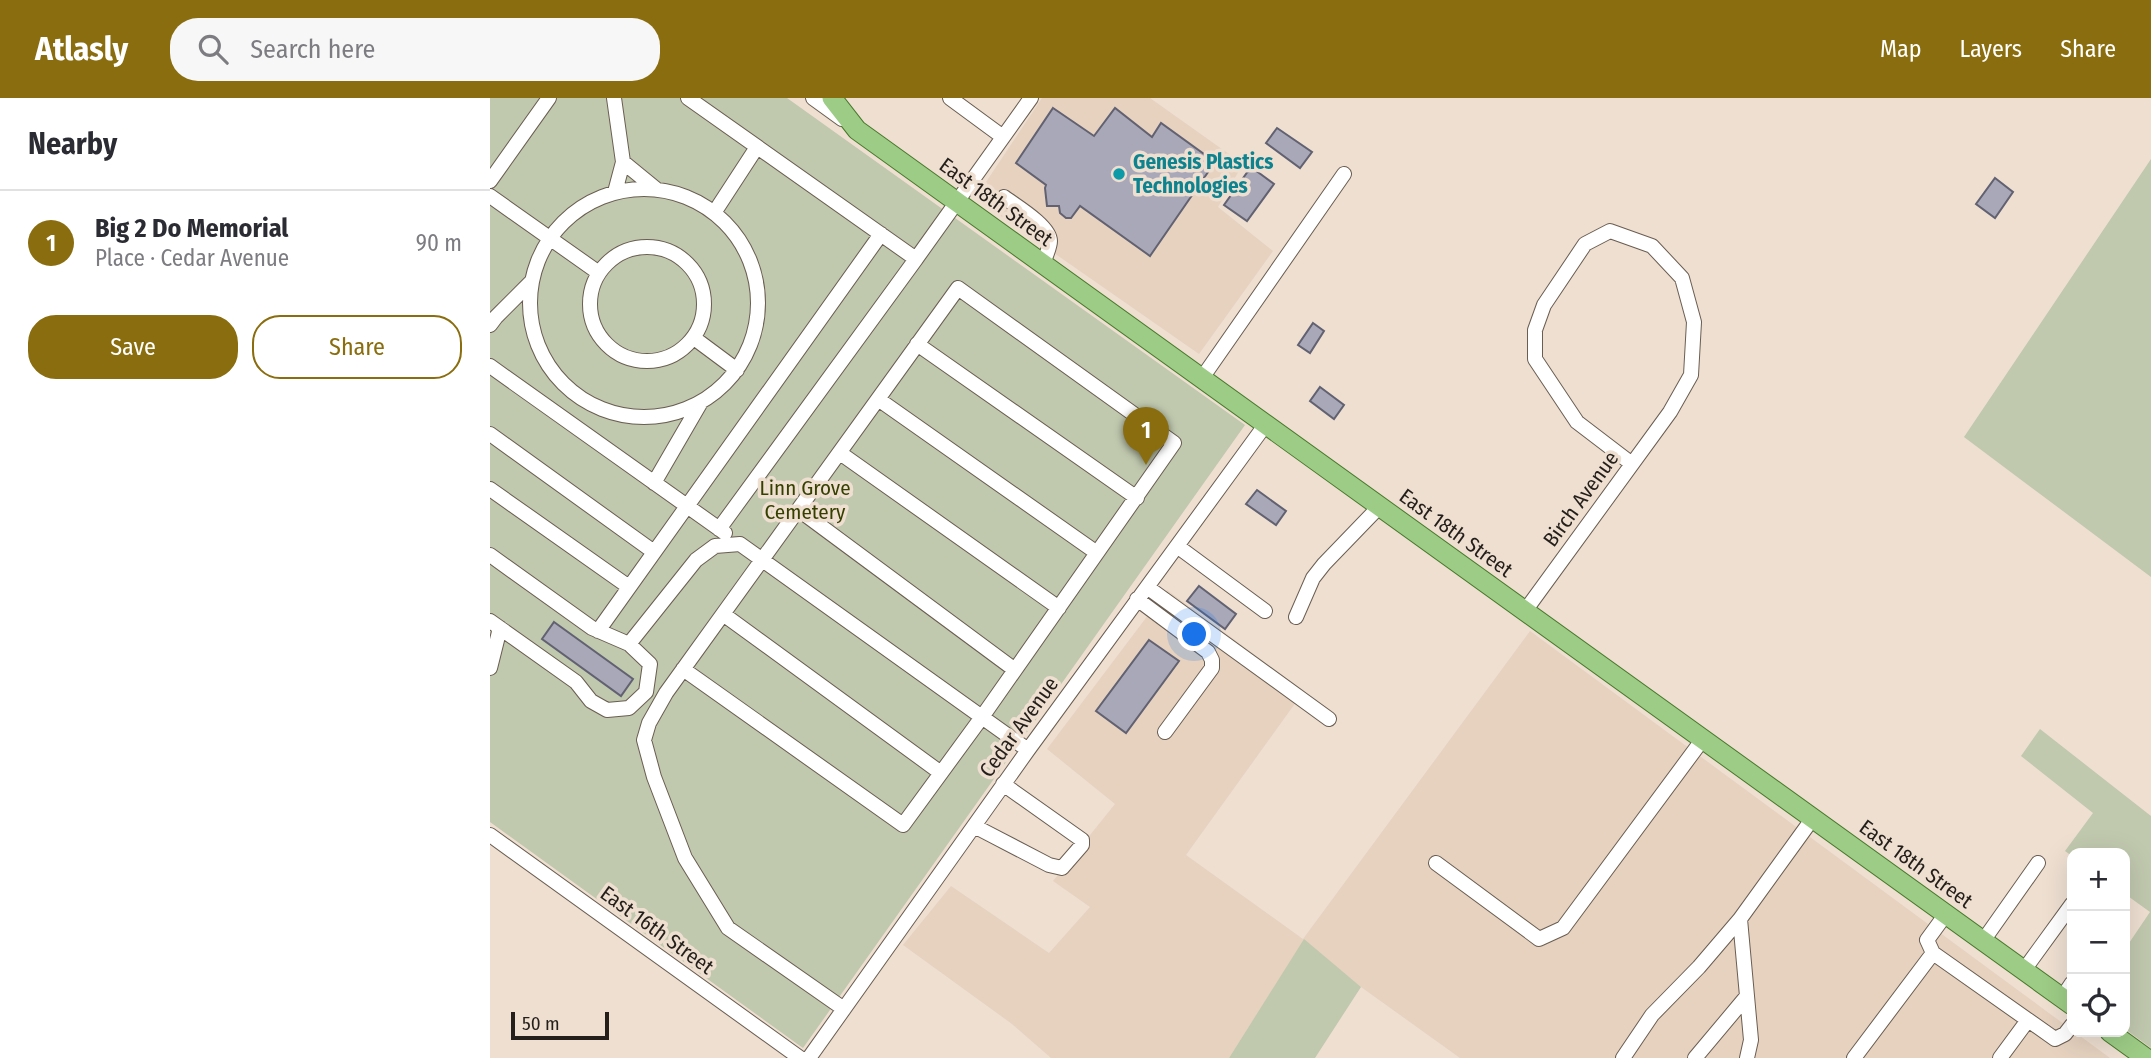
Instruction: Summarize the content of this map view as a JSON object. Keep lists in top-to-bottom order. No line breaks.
{"streets":{"main road":["East 18th Street"],"street":["Birch Avenue","Cedar Avenue","East 16th Street"]},"crossings":[["East 18th Street","Birch Avenue"],["East 18th Street","Cedar Avenue"]],"parks":["Linn Grove Cemetery"],"places":["Genesis Plastics Technologies"],"scale_bar":"50 m","page":{"header":"Atlasly","search":"Search here","nav":["Map","Layers","Share"],"heading":"Nearby","list":[{"mark":"1","name":"Big 2 Do Memorial","note":"Place · Cedar Avenue","value":"90 m"}],"buttons":["Save","Share"],"pins":"1","map_buttons":["+","−"],"scale":"50 m"}}
